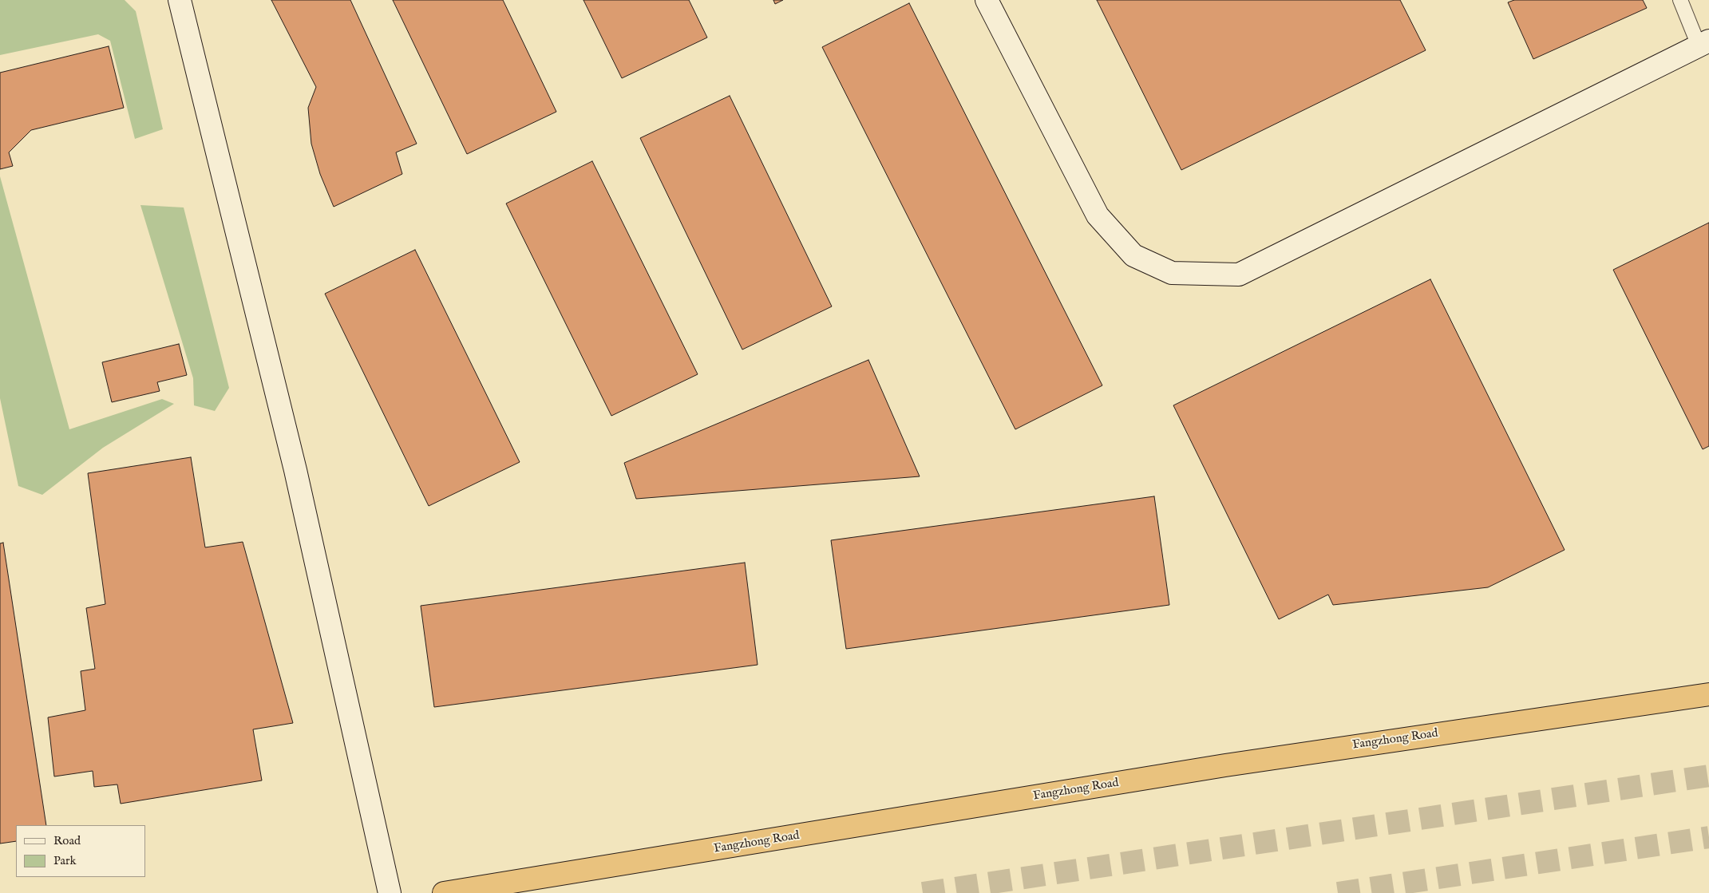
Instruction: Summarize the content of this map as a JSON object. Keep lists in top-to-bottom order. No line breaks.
{"streets":{"highway":["Fangzhong Road"]},"legend":["Road","Park"]}
